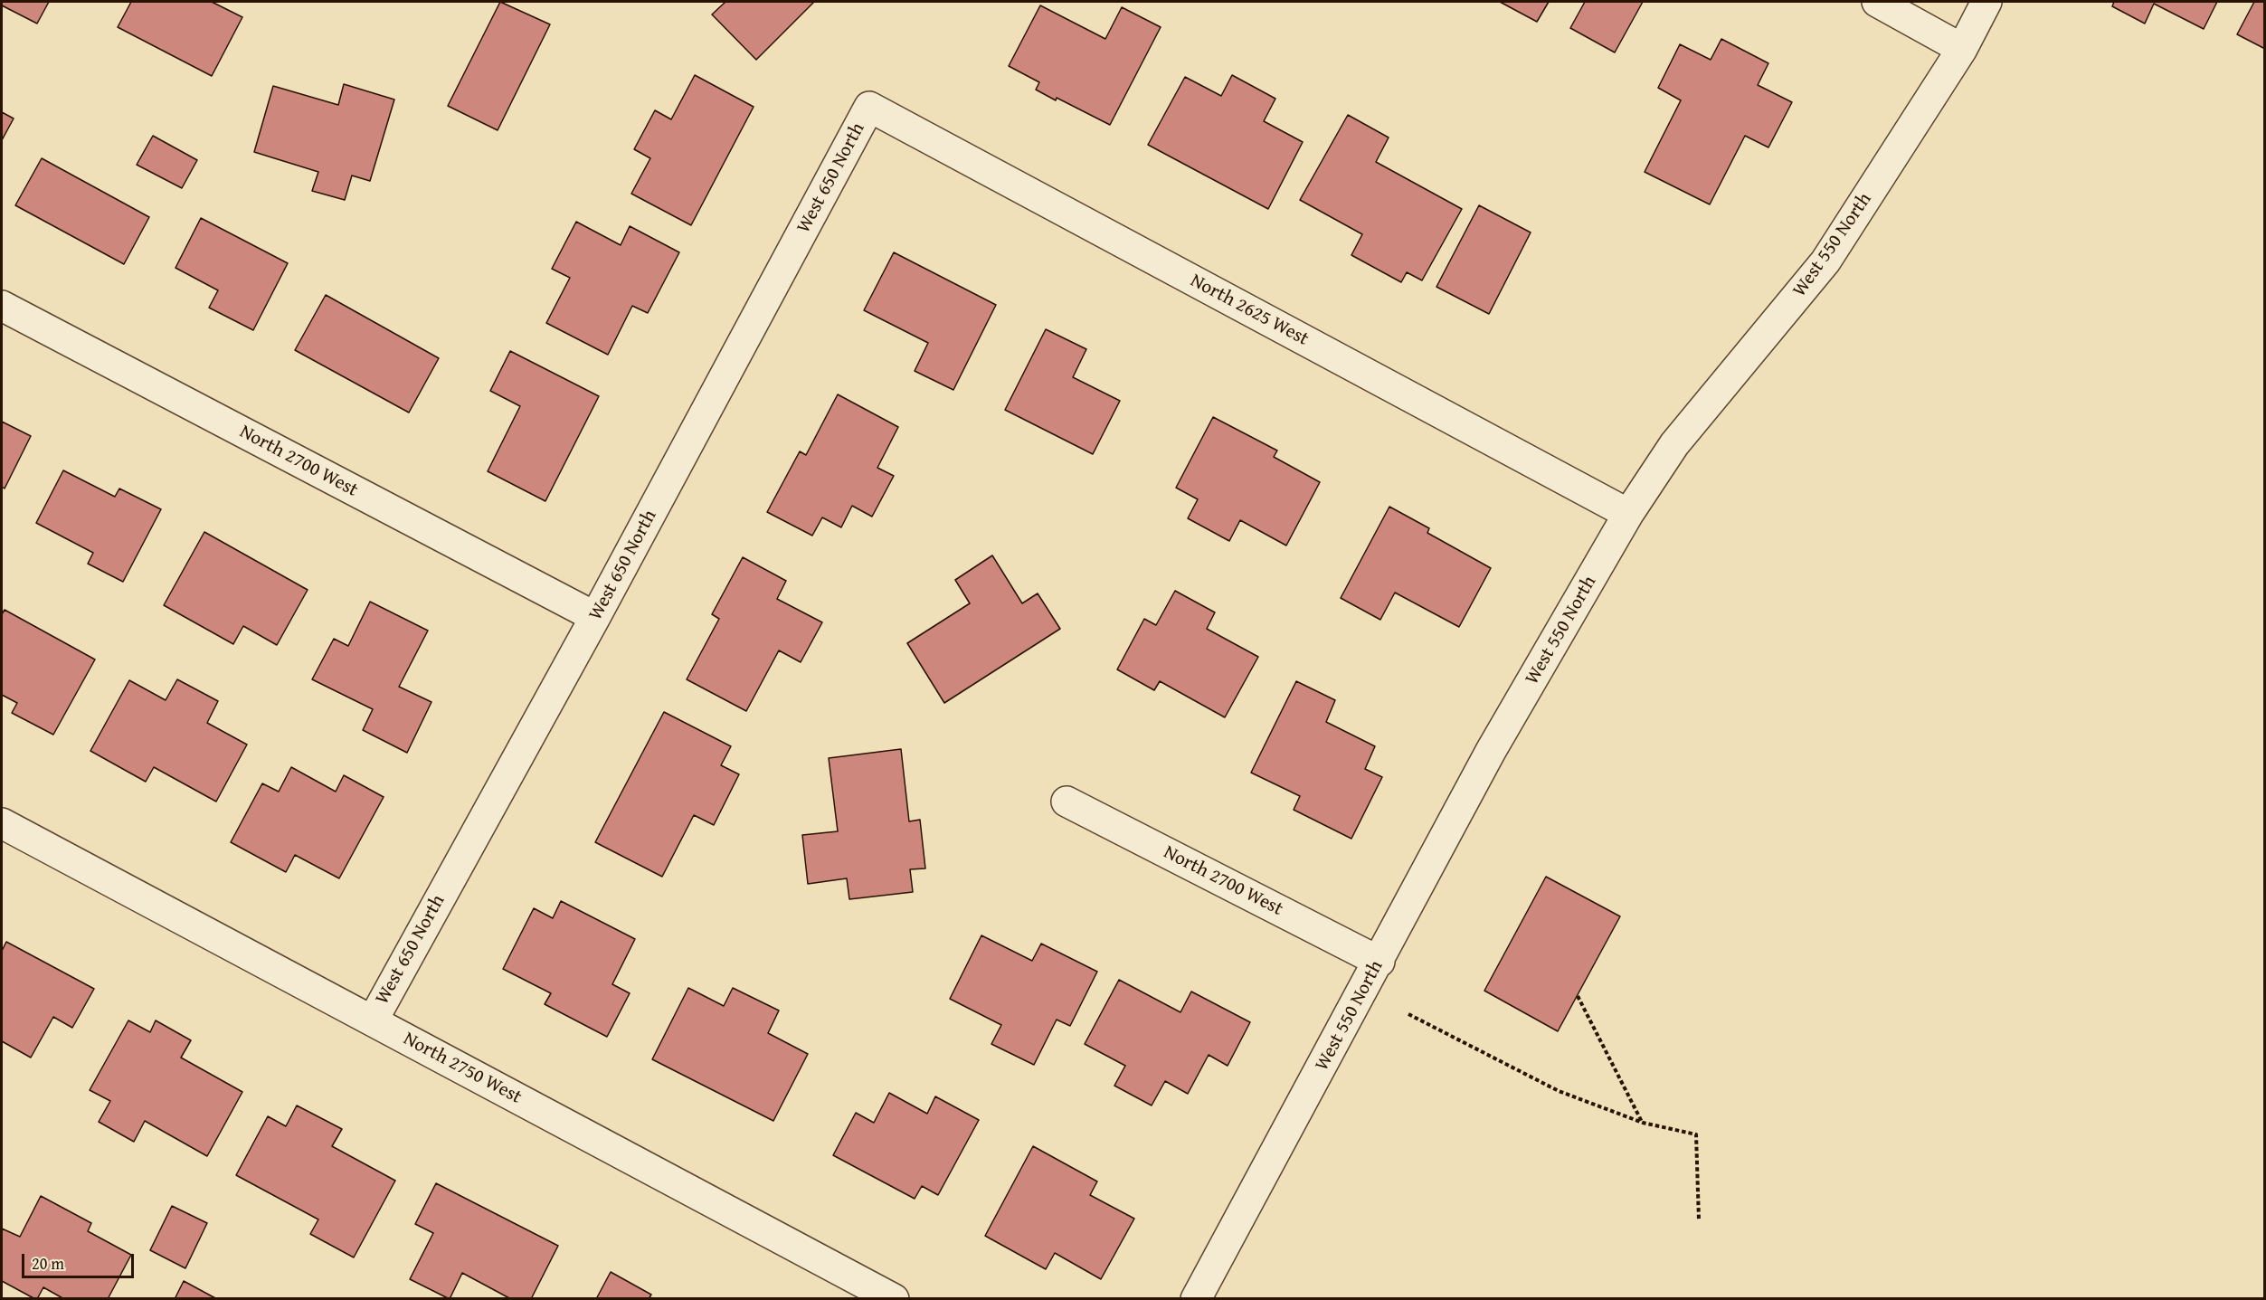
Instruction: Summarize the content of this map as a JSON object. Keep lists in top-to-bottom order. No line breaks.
{"streets":{"street":["West 650 North","West 550 North","North 2625 West","North 2700 West","North 2750 West"]},"crossings":[["West 650 North","North 2625 West"],["West 650 North","North 2700 West"],["West 650 North","North 2750 West"],["West 550 North","North 2625 West"],["West 550 North","North 2700 West"]],"scale_bar":"20 m"}
